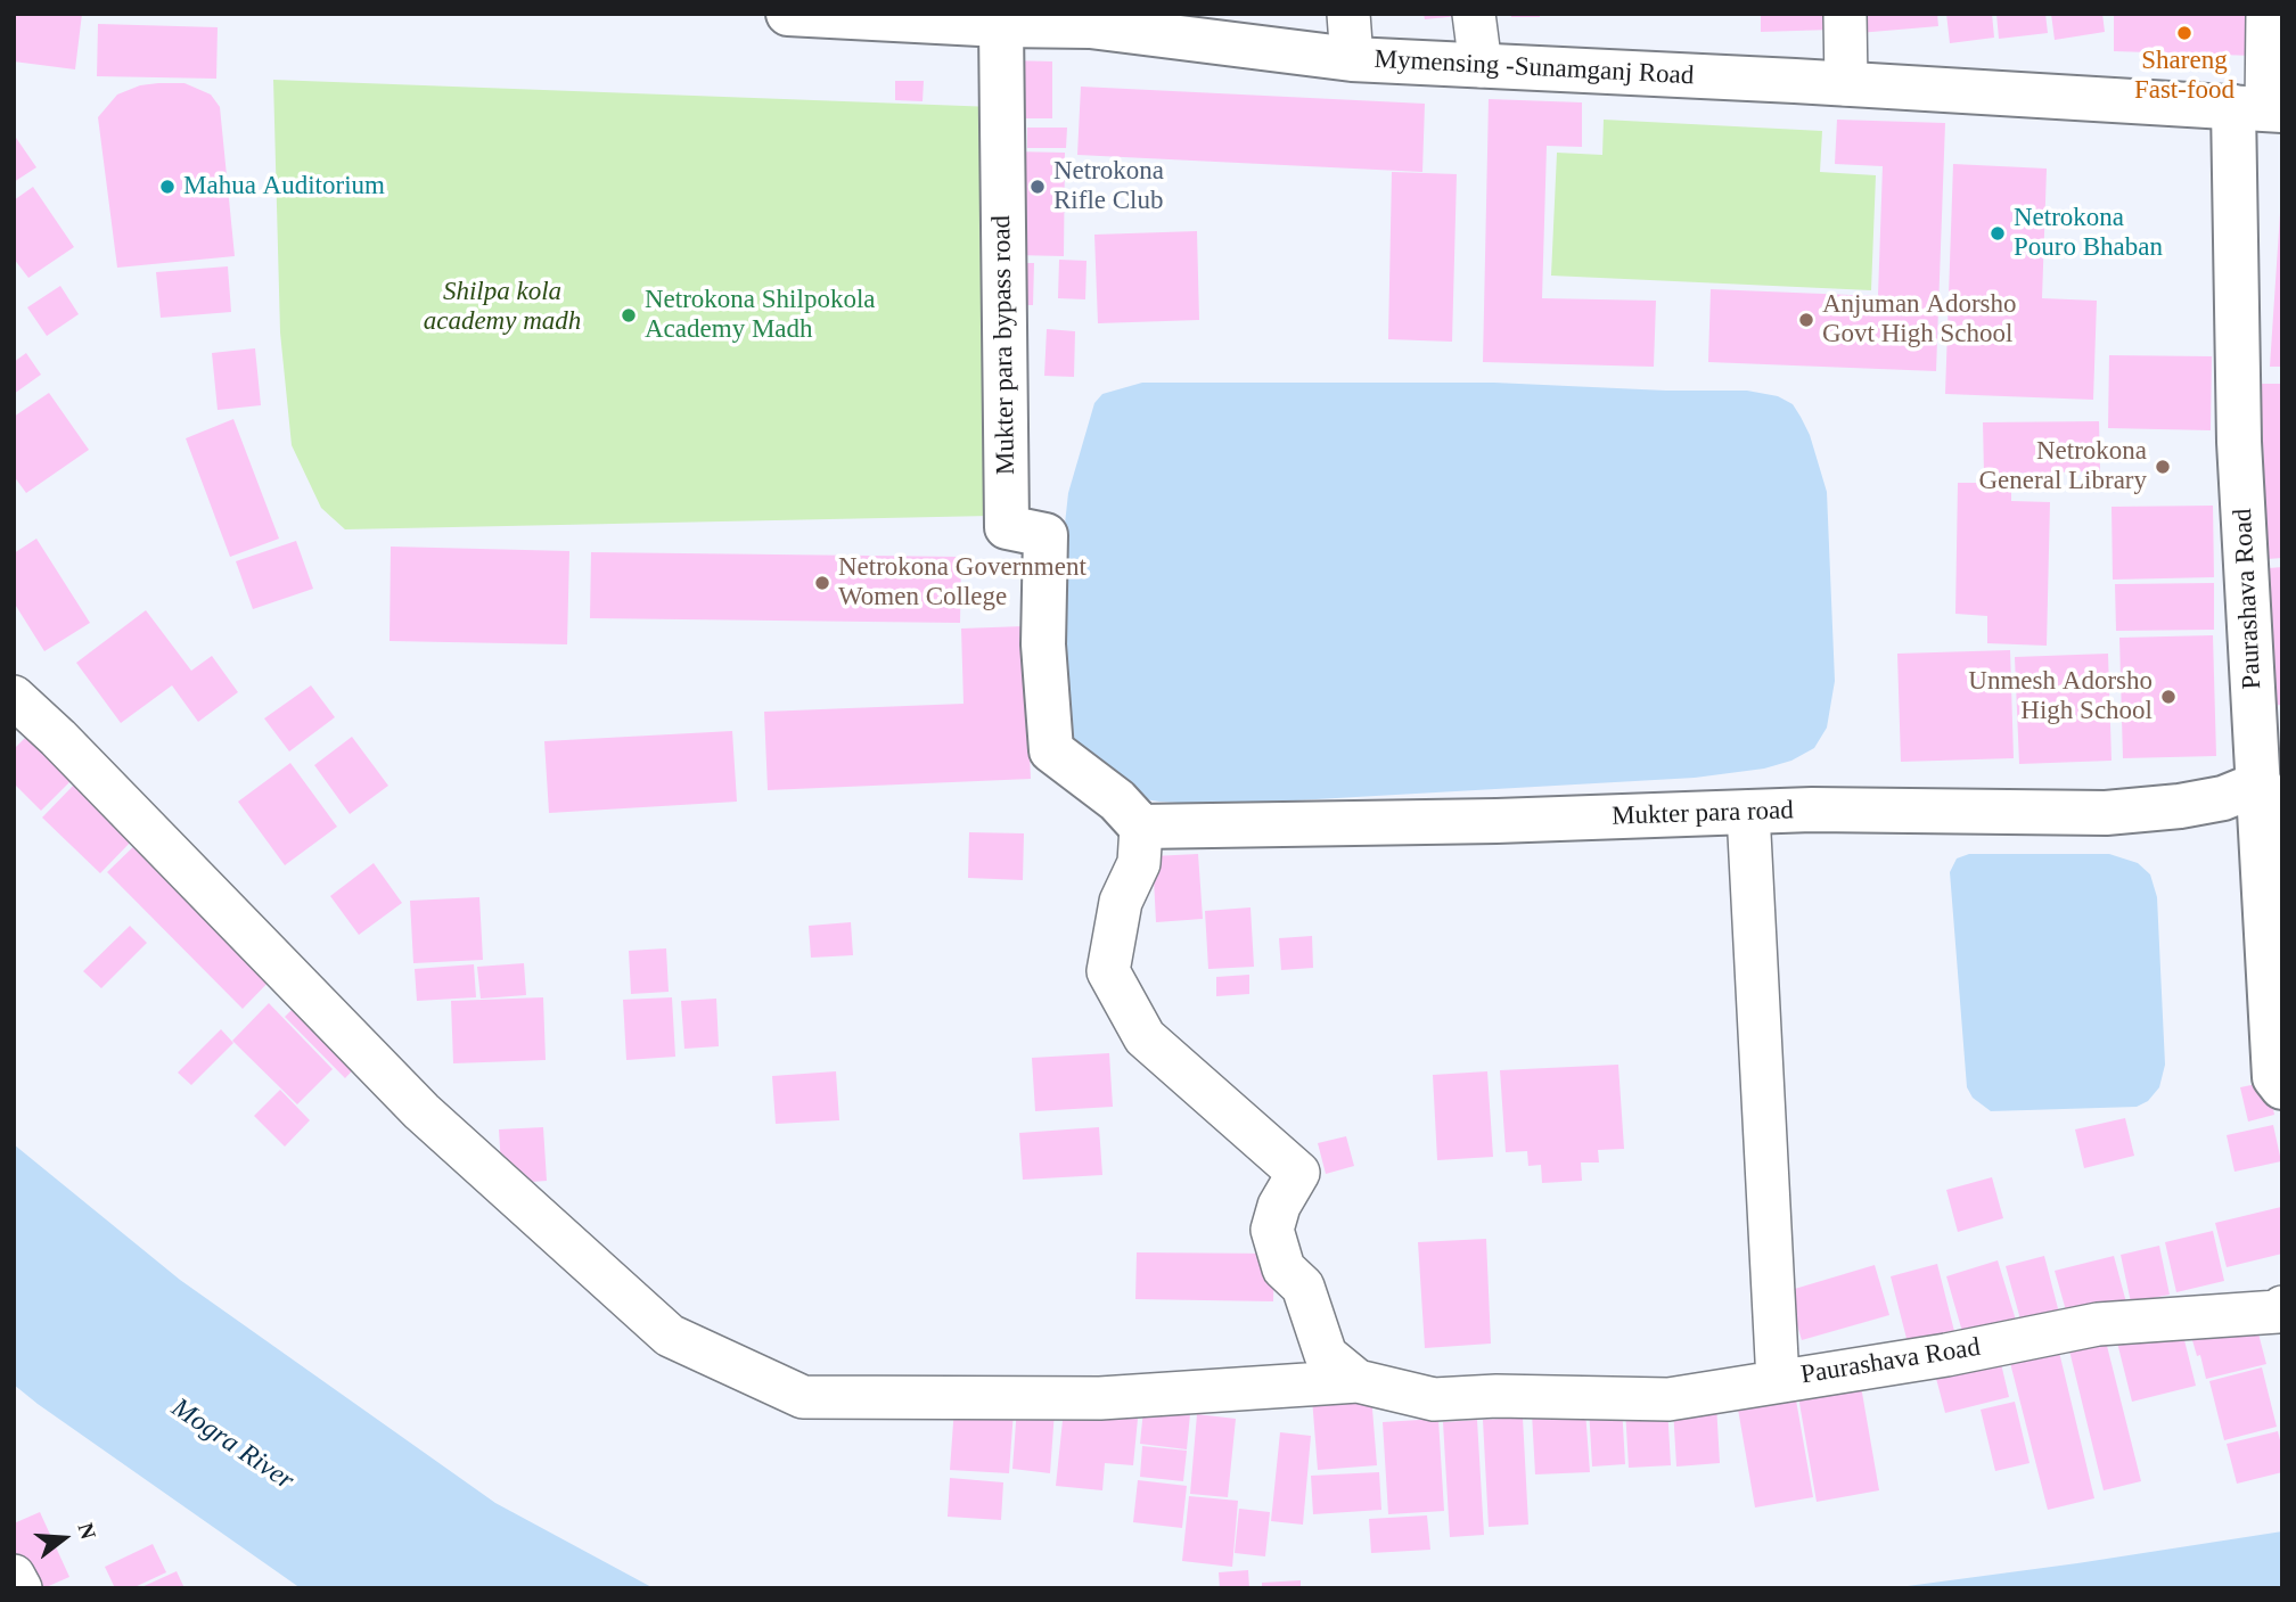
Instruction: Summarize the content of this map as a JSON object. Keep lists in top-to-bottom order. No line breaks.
{"streets":{"street":["Mymensing -Sunamganj Road","Mukter para bypass road","Paurashava Road","Mukter para road"]},"crossings":[["Mymensing -Sunamganj Road","Mukter para bypass road"],["Mymensing -Sunamganj Road","Paurashava Road"],["Mukter para bypass road","Mukter para road"],["Paurashava Road","Mukter para road"]],"water":["Mogra River"],"parks":["Shilpa kola academy madh"],"places":["Shareng Fast-food","Mahua Auditorium","Netrokona Rifle Club","Netrokona Pouro Bhaban","Netrokona Shilpokola Academy Madh","Anjuman Adorsho Govt High School","Netrokona General Library","Netrokona Government Women College","Unmesh Adorsho High School"],"north":"right"}
